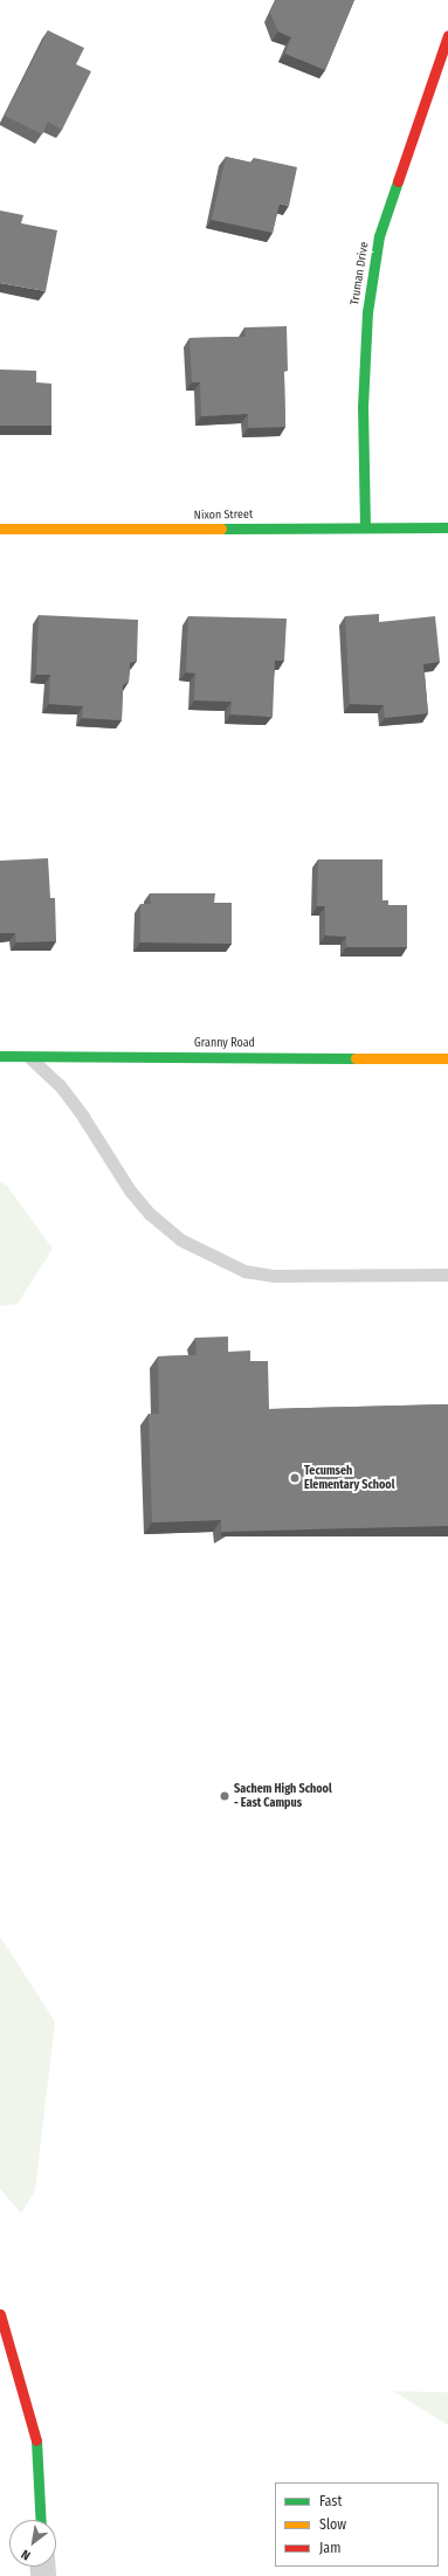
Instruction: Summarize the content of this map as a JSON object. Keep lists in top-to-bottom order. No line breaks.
{"streets":{"street":["Truman Drive","Nixon Street","Granny Road"]},"crossings":[["Truman Drive","Nixon Street"]],"places":["Tecumseh Elementary School","Sachem High School - East Campus"],"legend":["Fast","Slow","Jam"],"north":"bottom left"}
